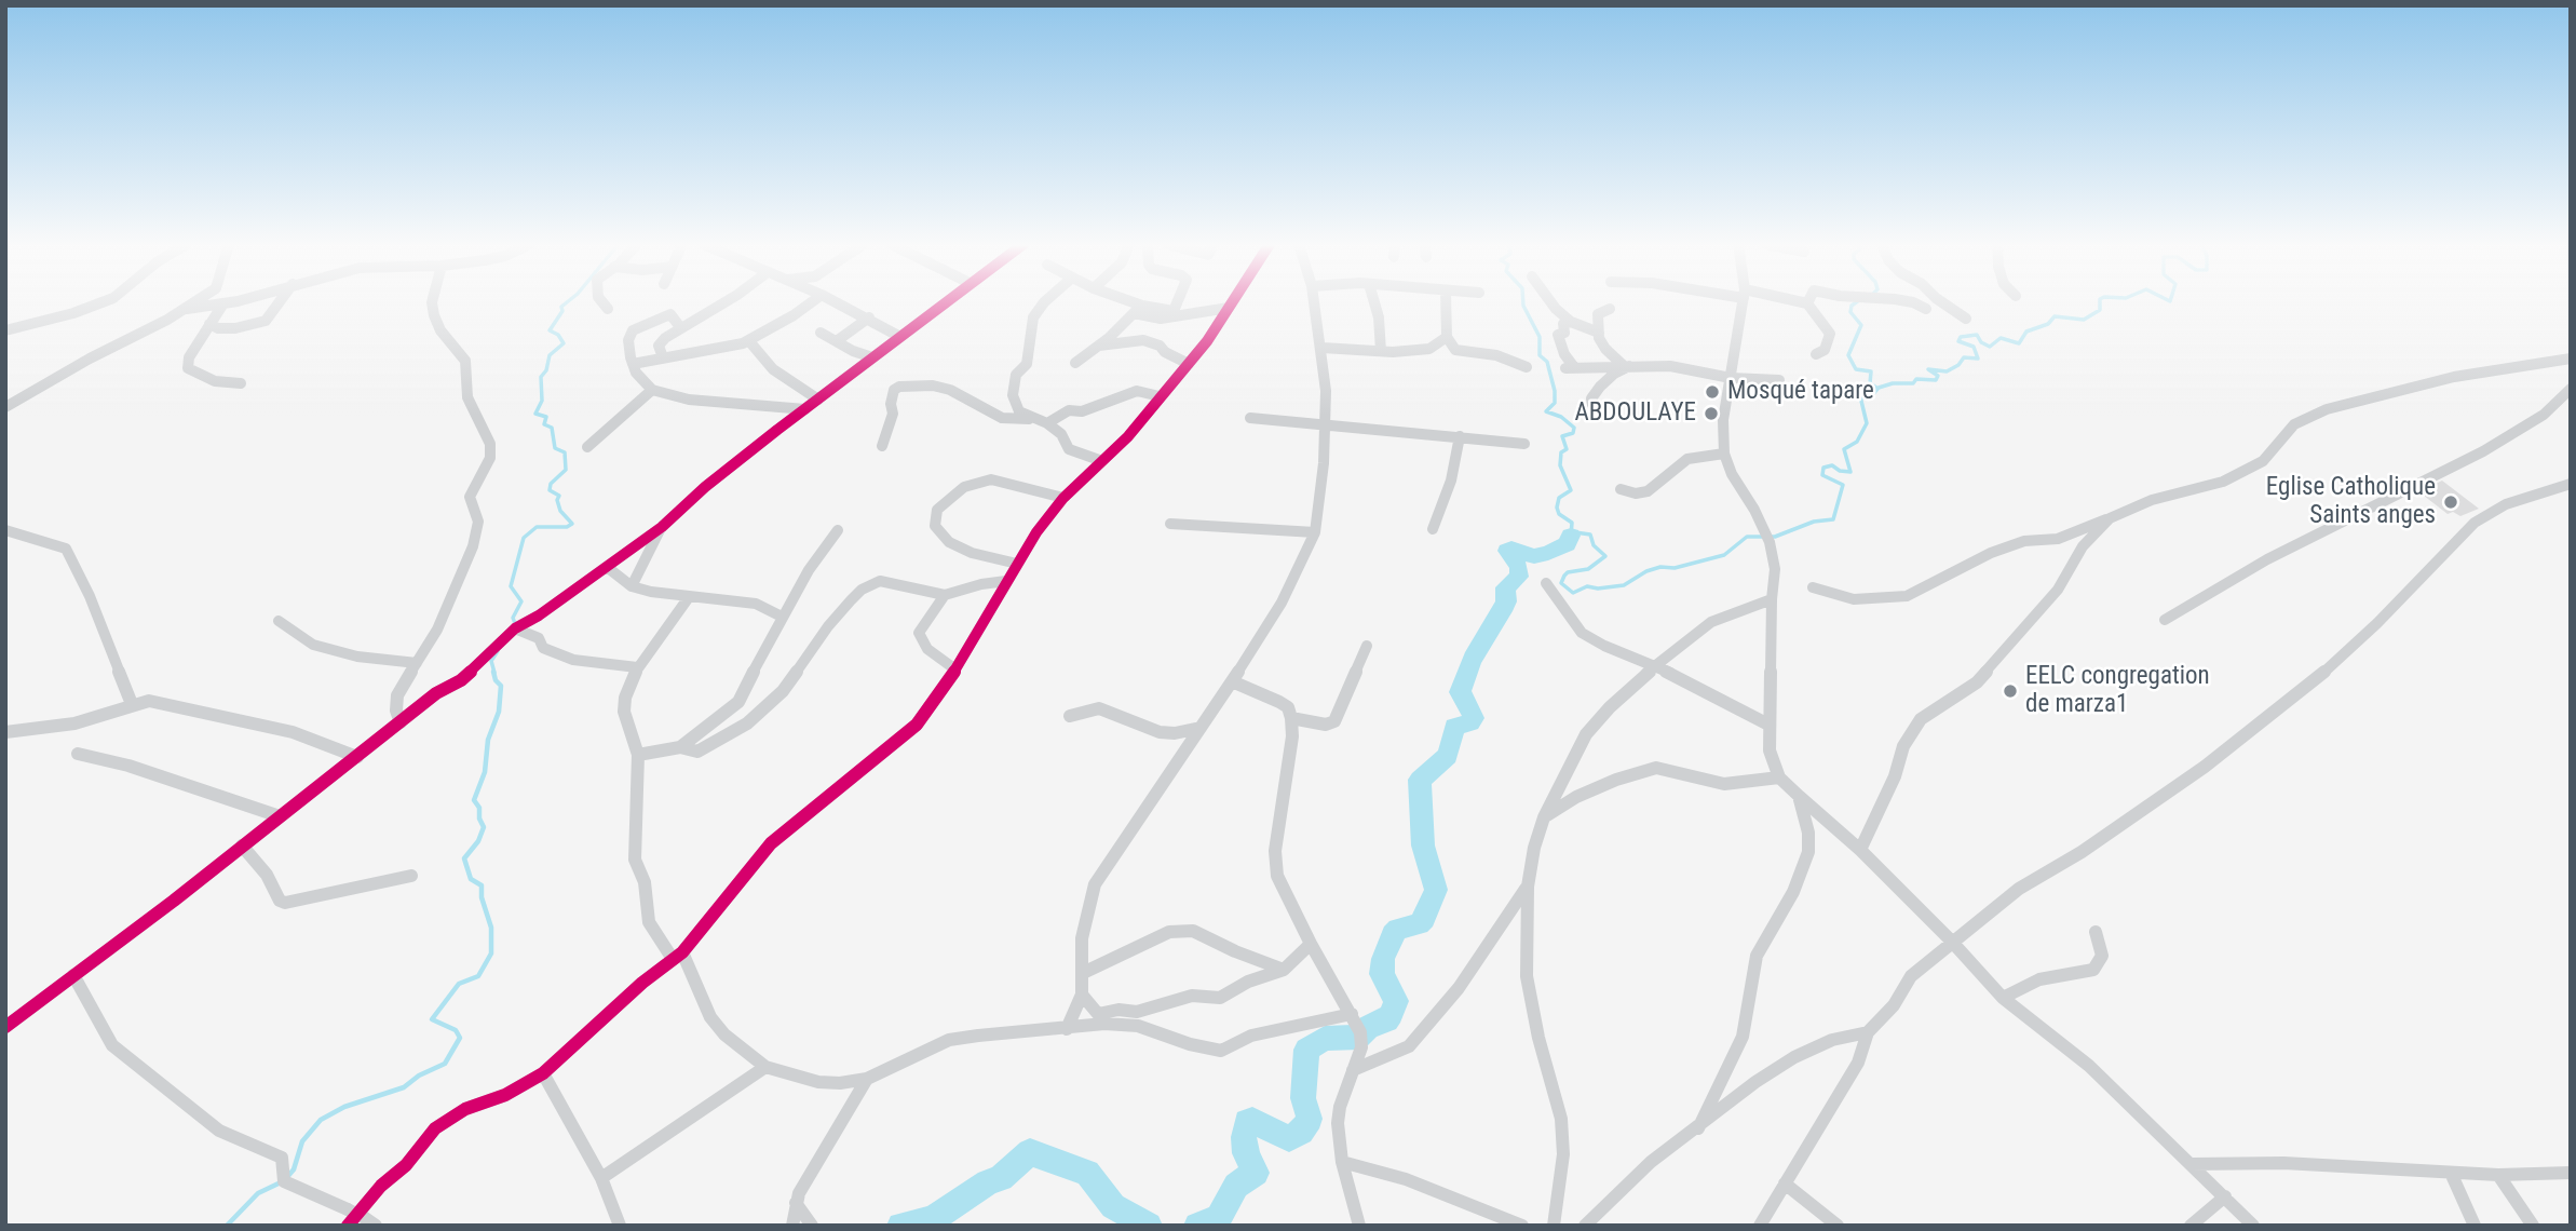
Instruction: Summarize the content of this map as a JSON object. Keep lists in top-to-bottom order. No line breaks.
{"places":["Mosqué tapare","ABDOULAYE","Eglise Catholique Saints anges","EELC congregation de marza1"]}
